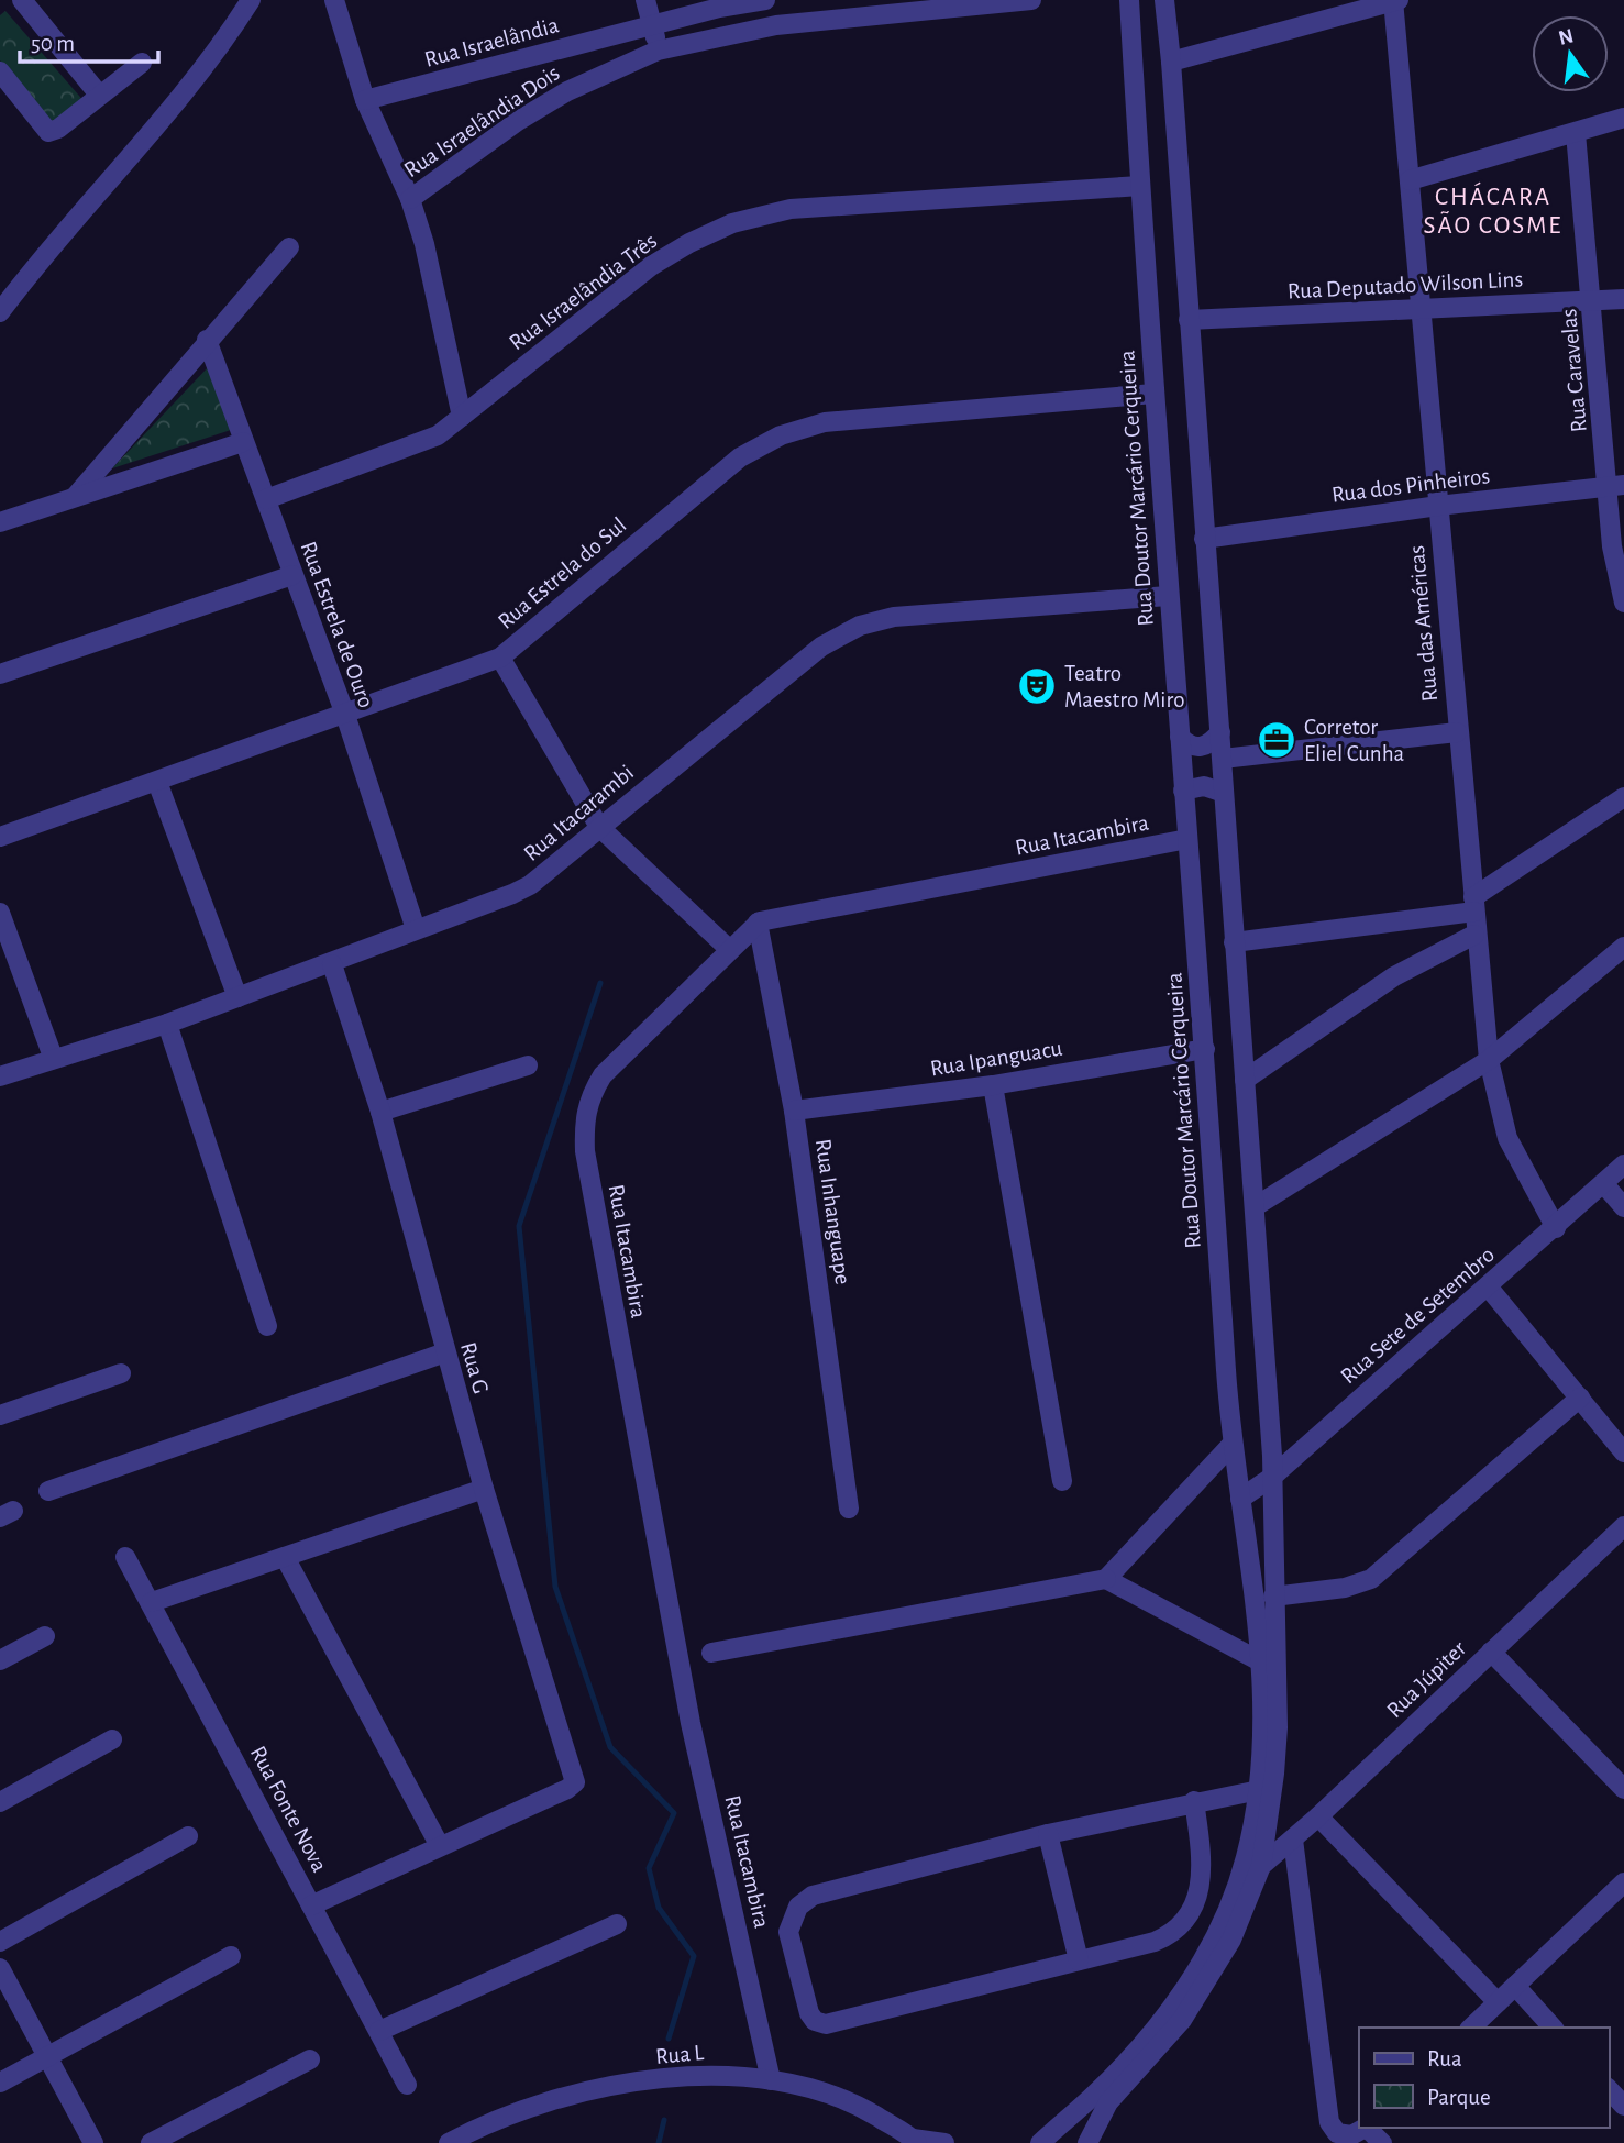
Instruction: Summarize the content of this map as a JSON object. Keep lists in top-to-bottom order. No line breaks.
{"streets":{"street":["Rua Israelândia","Rua Israelândia Dois","Rua Deputado Wilson Lins","Rua Israelândia Três","Rua Caravelas","Rua dos Pinheiros","Rua Doutor Marcário Cerqueira","Rua Estrela do Sul","Rua das Américas","Rua Estrela de Ouro","Rua Itacarambi","Rua Itacambira","Rua Ipanguacu","Rua Inhanguape","Rua Sete de Setembro","Rua G","Rua Júpiter","Rua Fonte Nova","Rua L"]},"crossings":[["Rua Deputado Wilson Lins","Rua Caravelas"],["Rua Deputado Wilson Lins","Rua das Américas"],["Rua Israelândia Três","Rua Doutor Marcário Cerqueira"],["Rua Israelândia Três","Rua Estrela de Ouro"],["Rua Caravelas","Rua dos Pinheiros"],["Rua dos Pinheiros","Rua das Américas"],["Rua Doutor Marcário Cerqueira","Rua Estrela do Sul"],["Rua Doutor Marcário Cerqueira","Rua Itacarambi"],["Rua Doutor Marcário Cerqueira","Rua Itacambira"],["Rua Doutor Marcário Cerqueira","Rua Ipanguacu"],["Rua Doutor Marcário Cerqueira","Rua Sete de Setembro"],["Rua Estrela do Sul","Rua Estrela de Ouro"],["Rua das Américas","Rua Sete de Setembro"],["Rua Estrela de Ouro","Rua Itacarambi"],["Rua Itacarambi","Rua G"],["Rua Itacambira","Rua Inhanguape"],["Rua Itacambira","Rua L"],["Rua Ipanguacu","Rua Inhanguape"]],"districts":["CHÁCARA SÃO COSME"],"places":{"theatre":["Teatro Maestro Miro"],"office":["Corretor Eliel Cunha"]},"legend":["Rua","Parque"],"scale_bar":"50 m","north":"top"}
